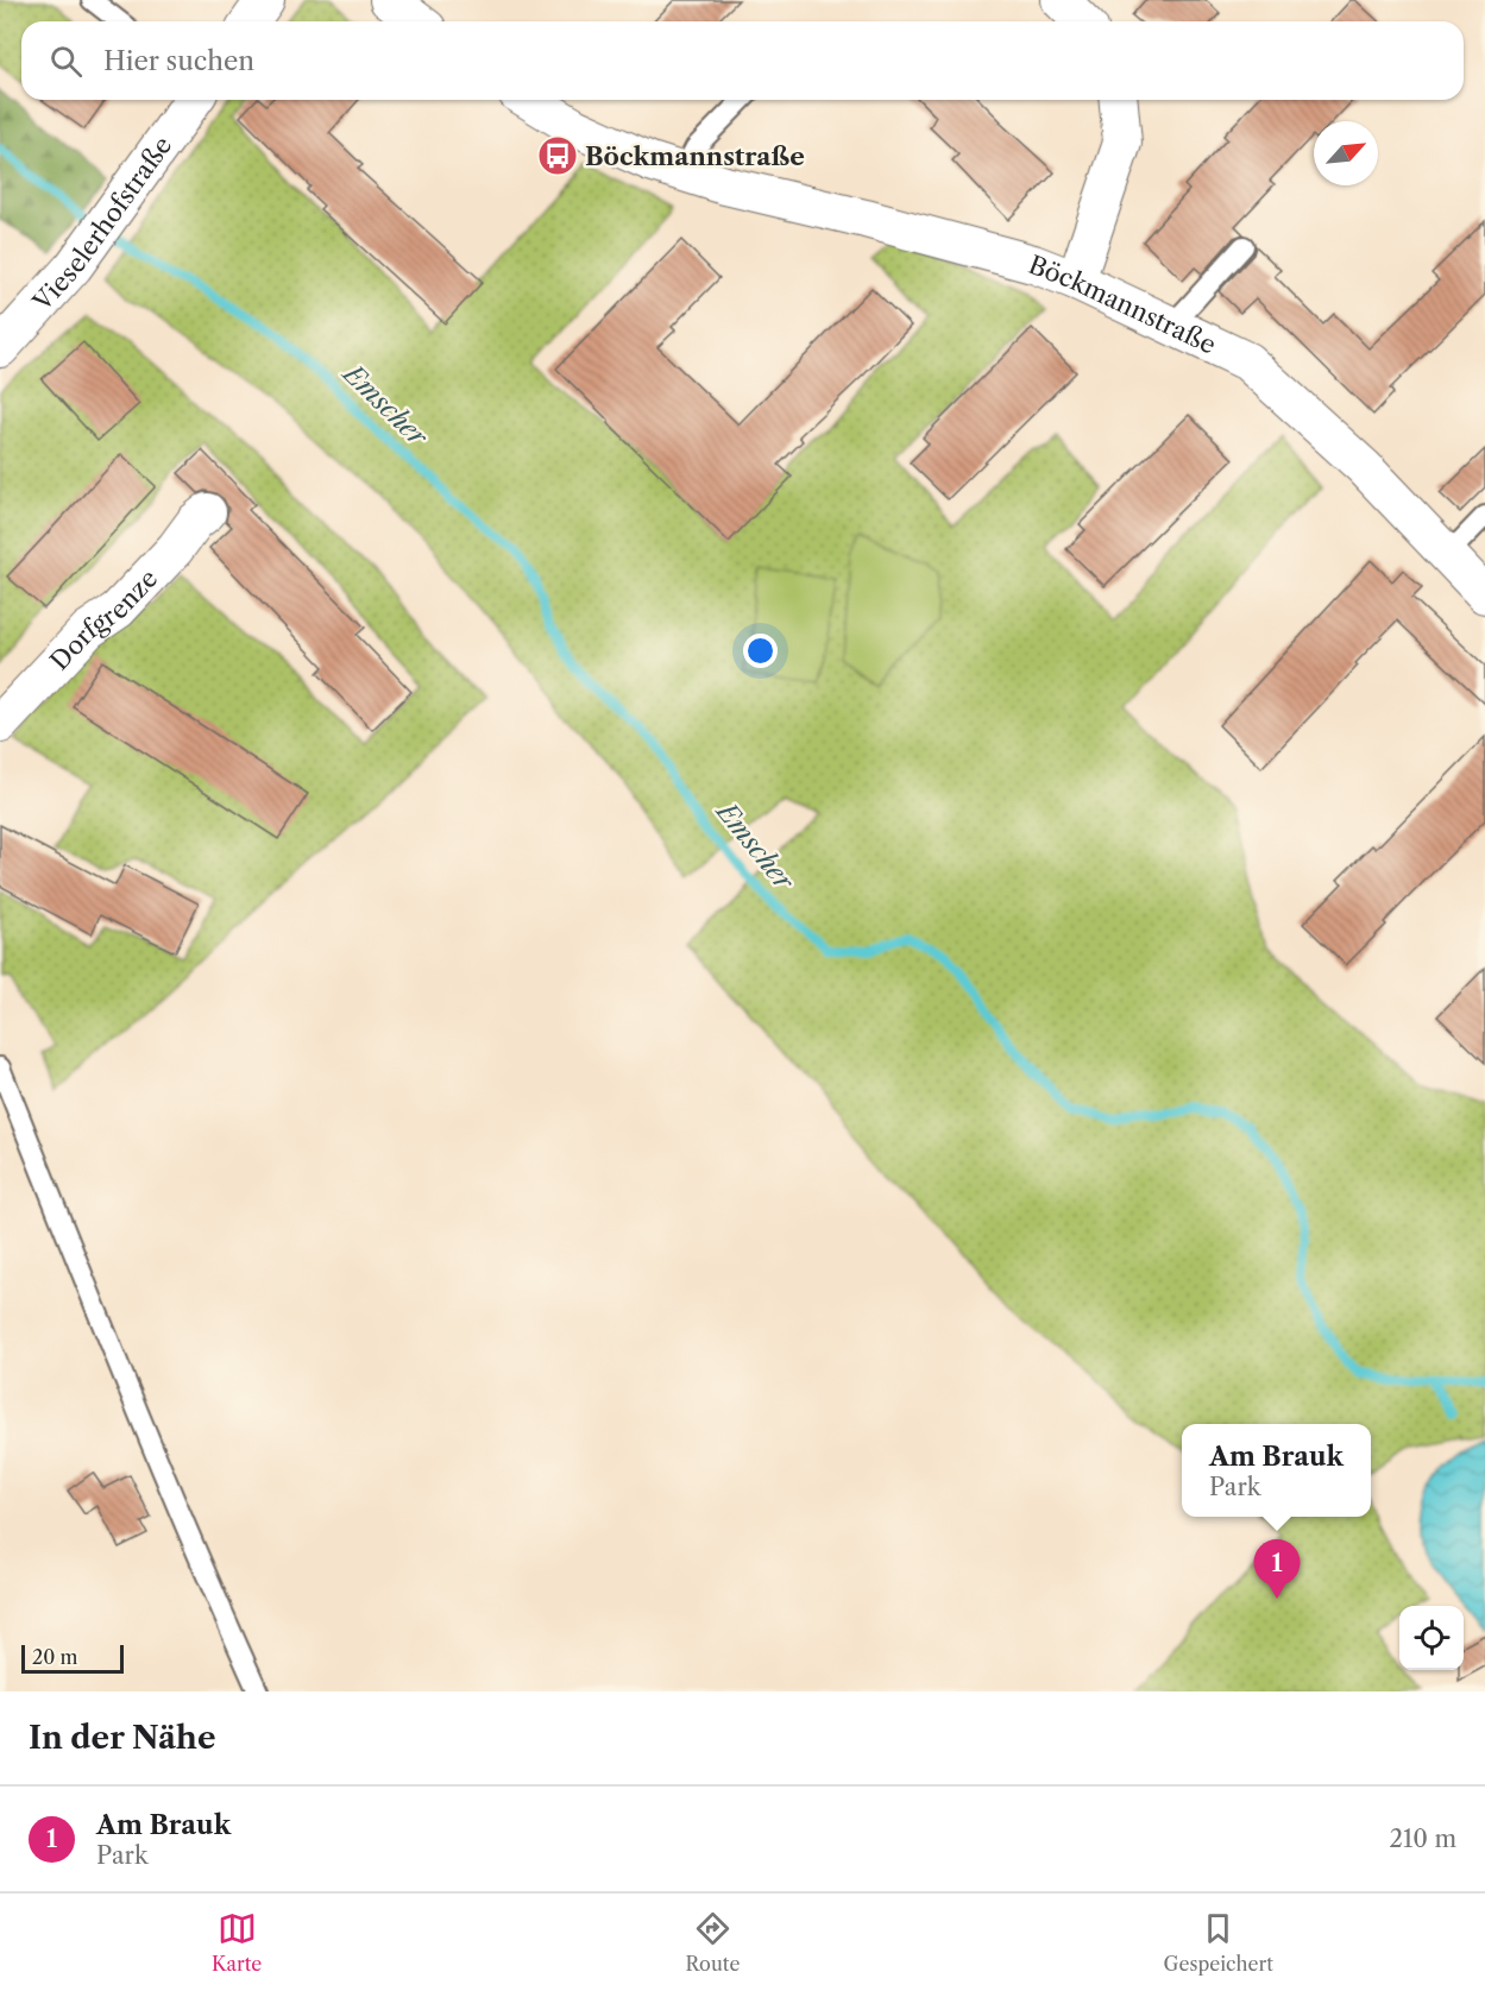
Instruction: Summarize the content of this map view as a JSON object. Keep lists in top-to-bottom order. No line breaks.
{"streets":{"street":["Vieselerhofstraße","Böckmannstraße","Dorfgrenze"]},"water":["Emscher"],"places":{"bus stop":["Böckmannstraße"]},"scale_bar":"20 m","north":"top right","page":{"search":"Hier suchen","popup":["Am Brauk","Park"],"pins":"1","scale":"20 m","heading":"In der Nähe","list":[{"mark":"1","name":"Am Brauk","note":"Park","value":"210 m"}],"nav":["Karte","Route","Gespeichert"]}}
